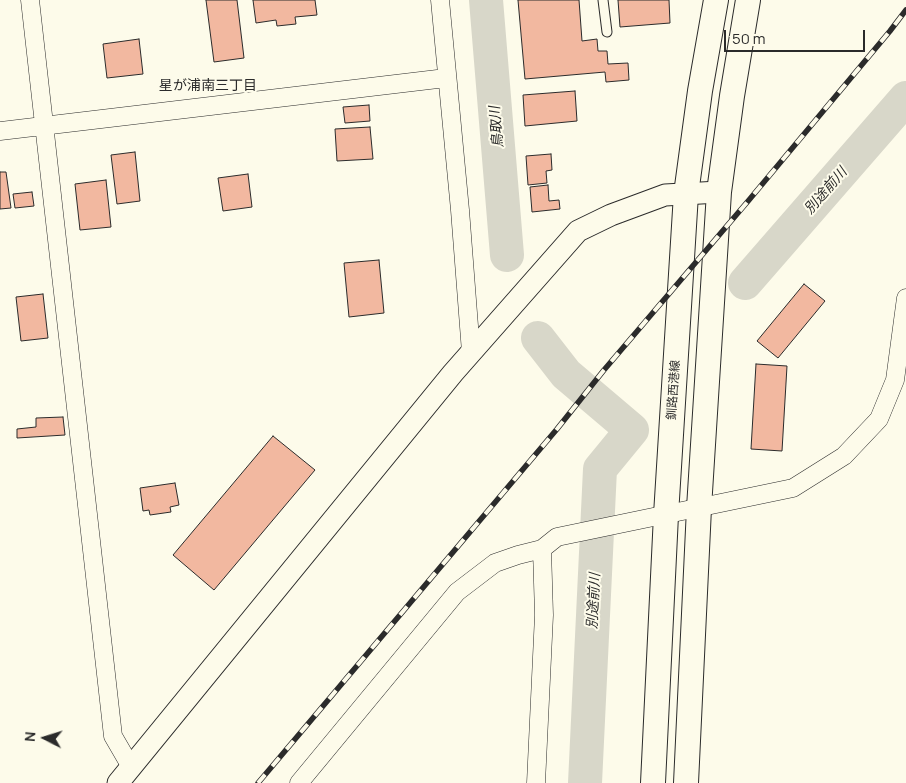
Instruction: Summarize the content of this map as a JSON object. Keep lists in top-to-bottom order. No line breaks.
{"streets":{"main road":["釧路西港線"]},"districts":["星が浦南三丁目"],"water":["鳥取川","別途前川"],"scale_bar":"50 m","north":"left"}
